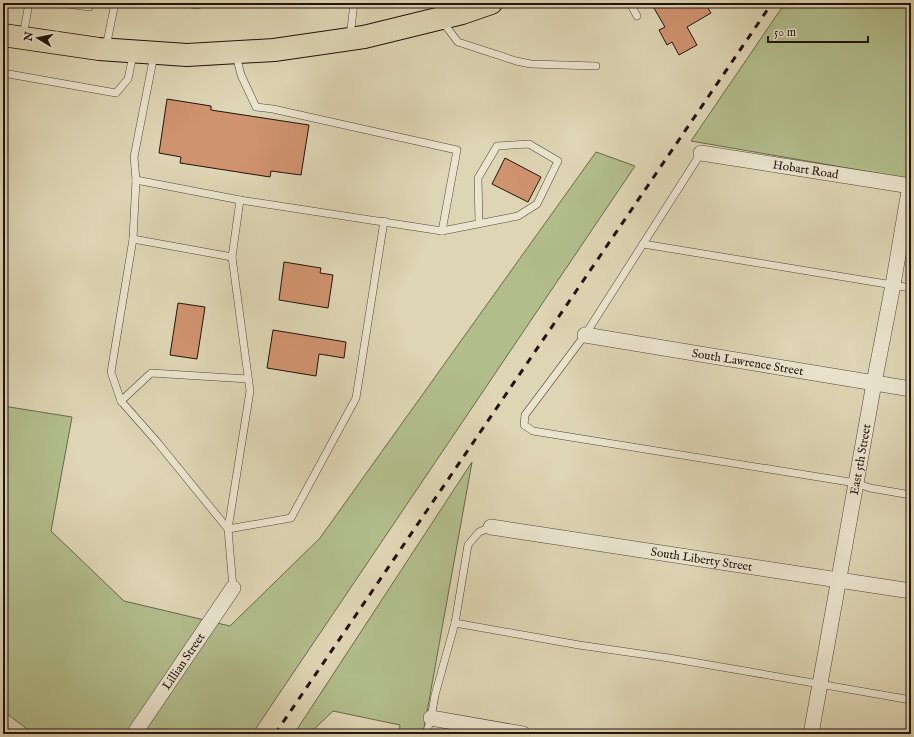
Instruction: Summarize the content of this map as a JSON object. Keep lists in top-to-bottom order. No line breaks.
{"streets":{"street":["Hobart Road","South Lawrence Street","East 5th Street","South Liberty Street","Lillian Street"]},"crossings":[["Hobart Road","East 5th Street"],["South Lawrence Street","East 5th Street"],["East 5th Street","South Liberty Street"]],"scale_bar":"50 m","north":"left"}
